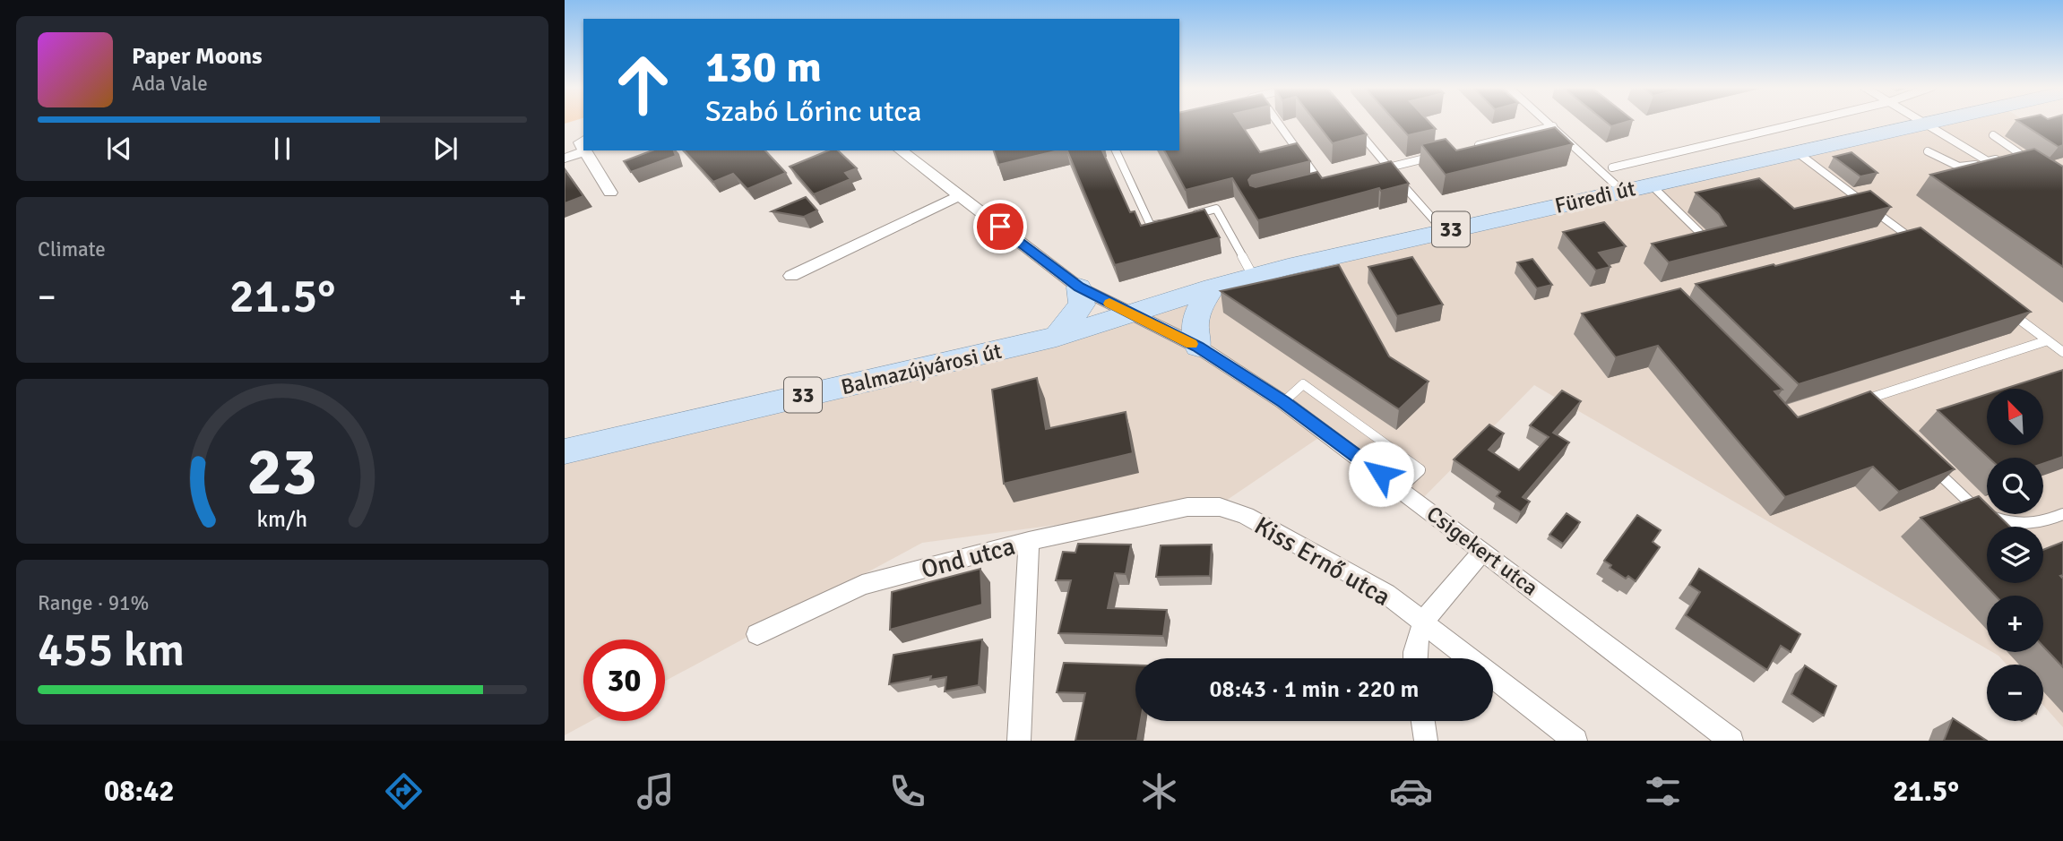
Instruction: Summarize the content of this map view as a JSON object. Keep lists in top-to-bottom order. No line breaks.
{"streets":{"main road":["Füredi út","33","Balmazújvárosi út"],"street":["Csigekert utca","Ond utca","Kiss Ernő utca"]},"crossings":[["Füredi út","Balmazújvárosi út"],["Füredi út","Csigekert utca"],["Balmazújvárosi út","Csigekert utca"],["Ond utca","Kiss Ernő utca"]],"north":"top left","page":{"turn":["130 m","Szabó Lőrinc utca"],"song":["Paper Moons","Ada Vale"],"tile":["Climate",["Range · 91%","455 km"]],"heat":["−","21.5°","+"],"map_buttons":["+","−"],"limit":"30","trip":"08:43 · 1 min · 220 m","tabs":["08:42","21.5°"],"gauge":["23","km/h"]}}
